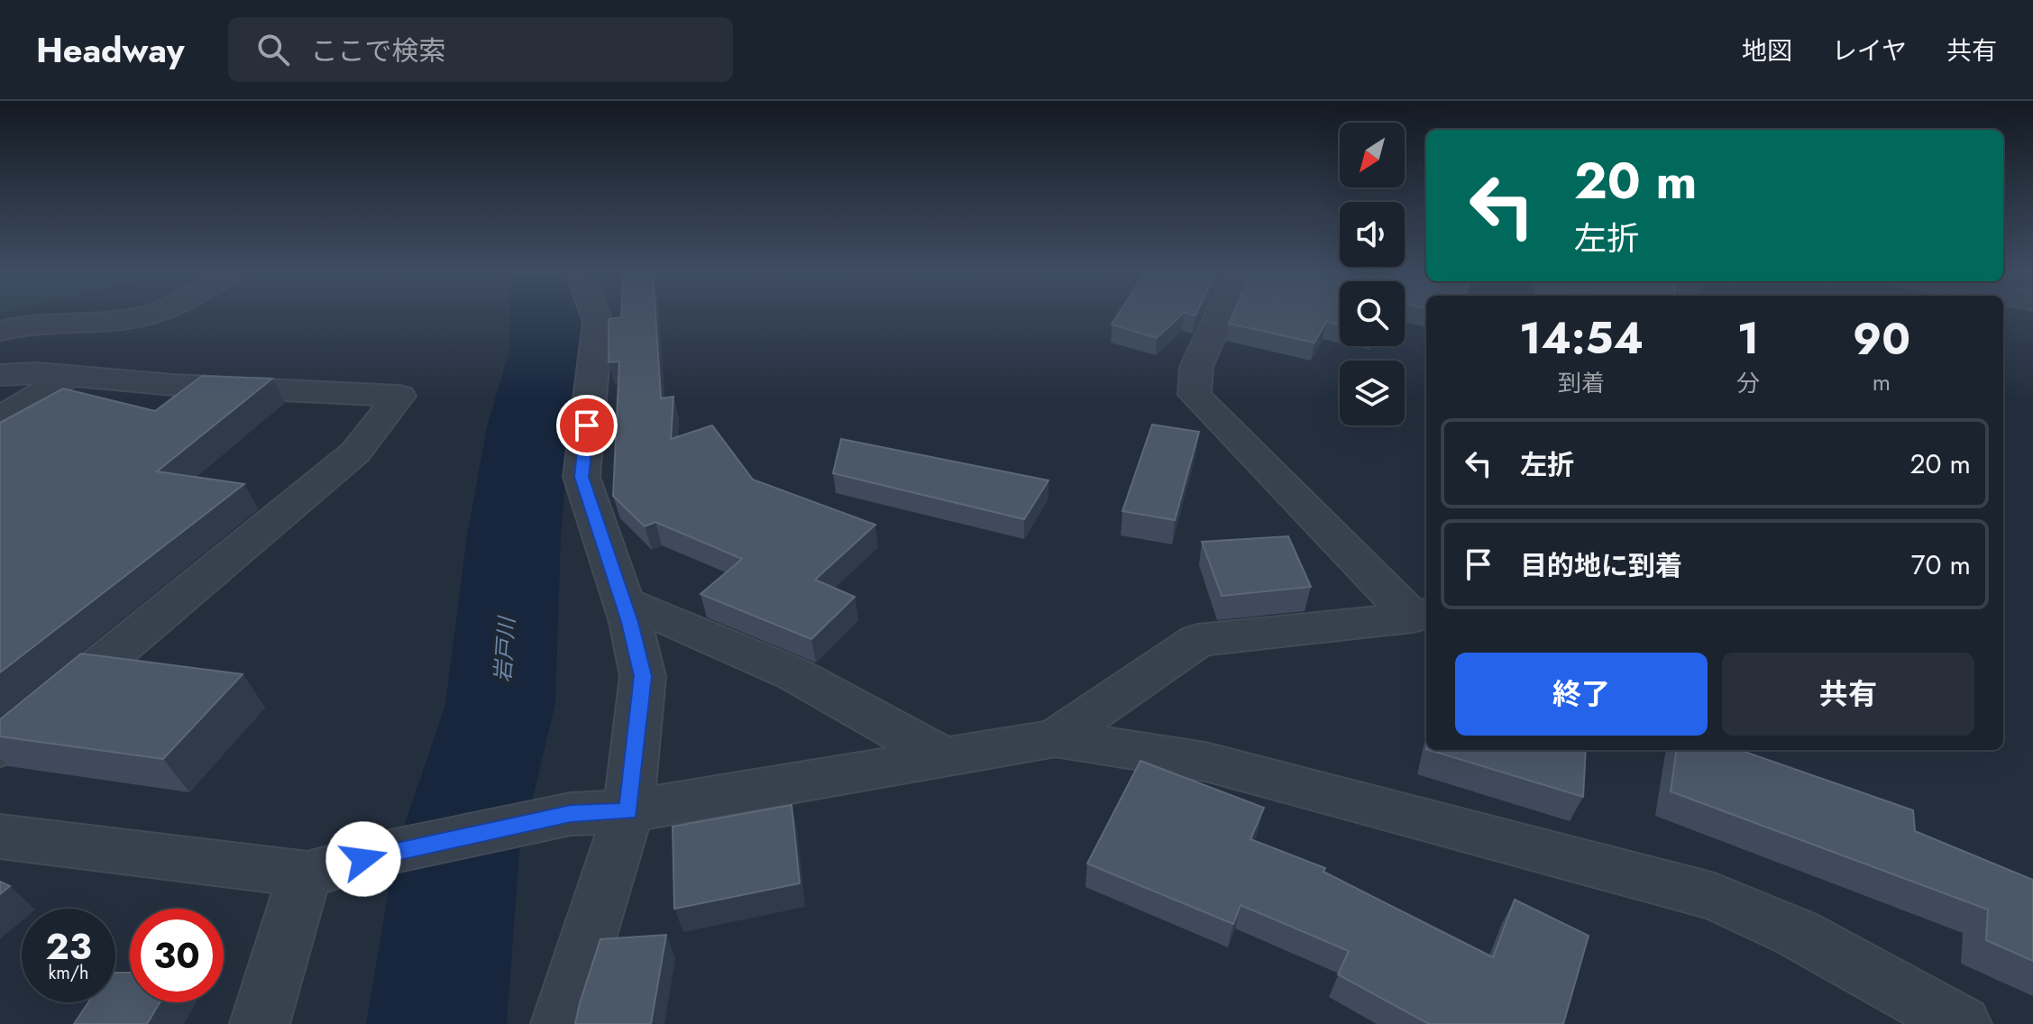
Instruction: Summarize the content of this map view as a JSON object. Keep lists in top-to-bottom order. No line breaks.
{"water":["岩戸川"],"north":"bottom left","page":{"header":"Headway","search":"ここで検索","nav":["地図","レイヤ","共有"],"turn":["20 m","左折"],"eta":["14:54","到着","1","分","90","m"],"list":[{"name":"左折","value":"20 m"},{"name":"目的地に到着","value":"70 m"}],"buttons":["終了","共有"],"speed":"23 km/h","limit":"30"}}
